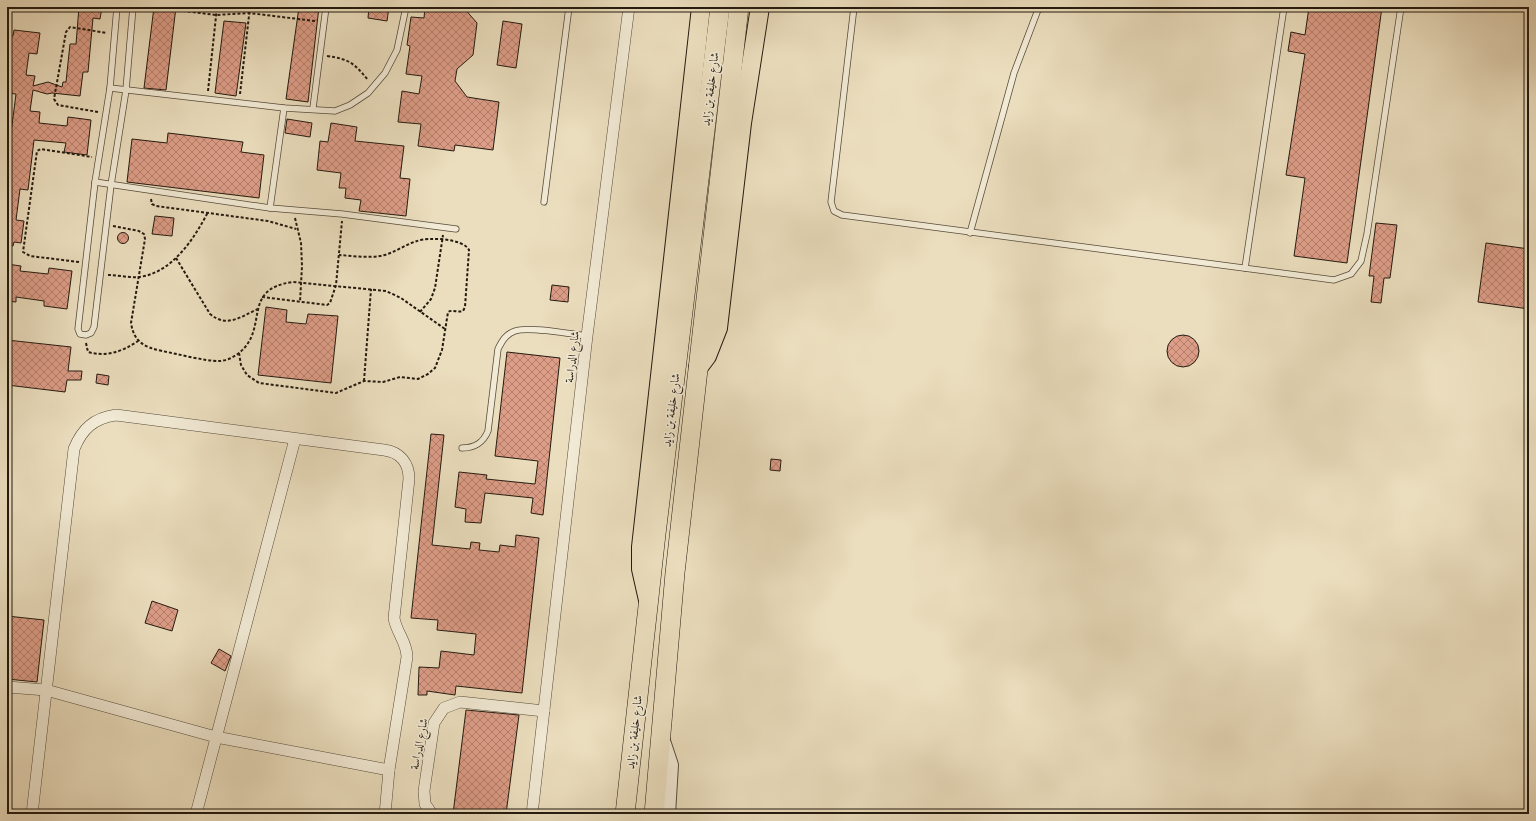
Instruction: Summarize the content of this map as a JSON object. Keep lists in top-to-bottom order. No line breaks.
{"streets":{"highway":["شارع خليفة بن زايد"],"street":["شارع الدراسة"]}}
